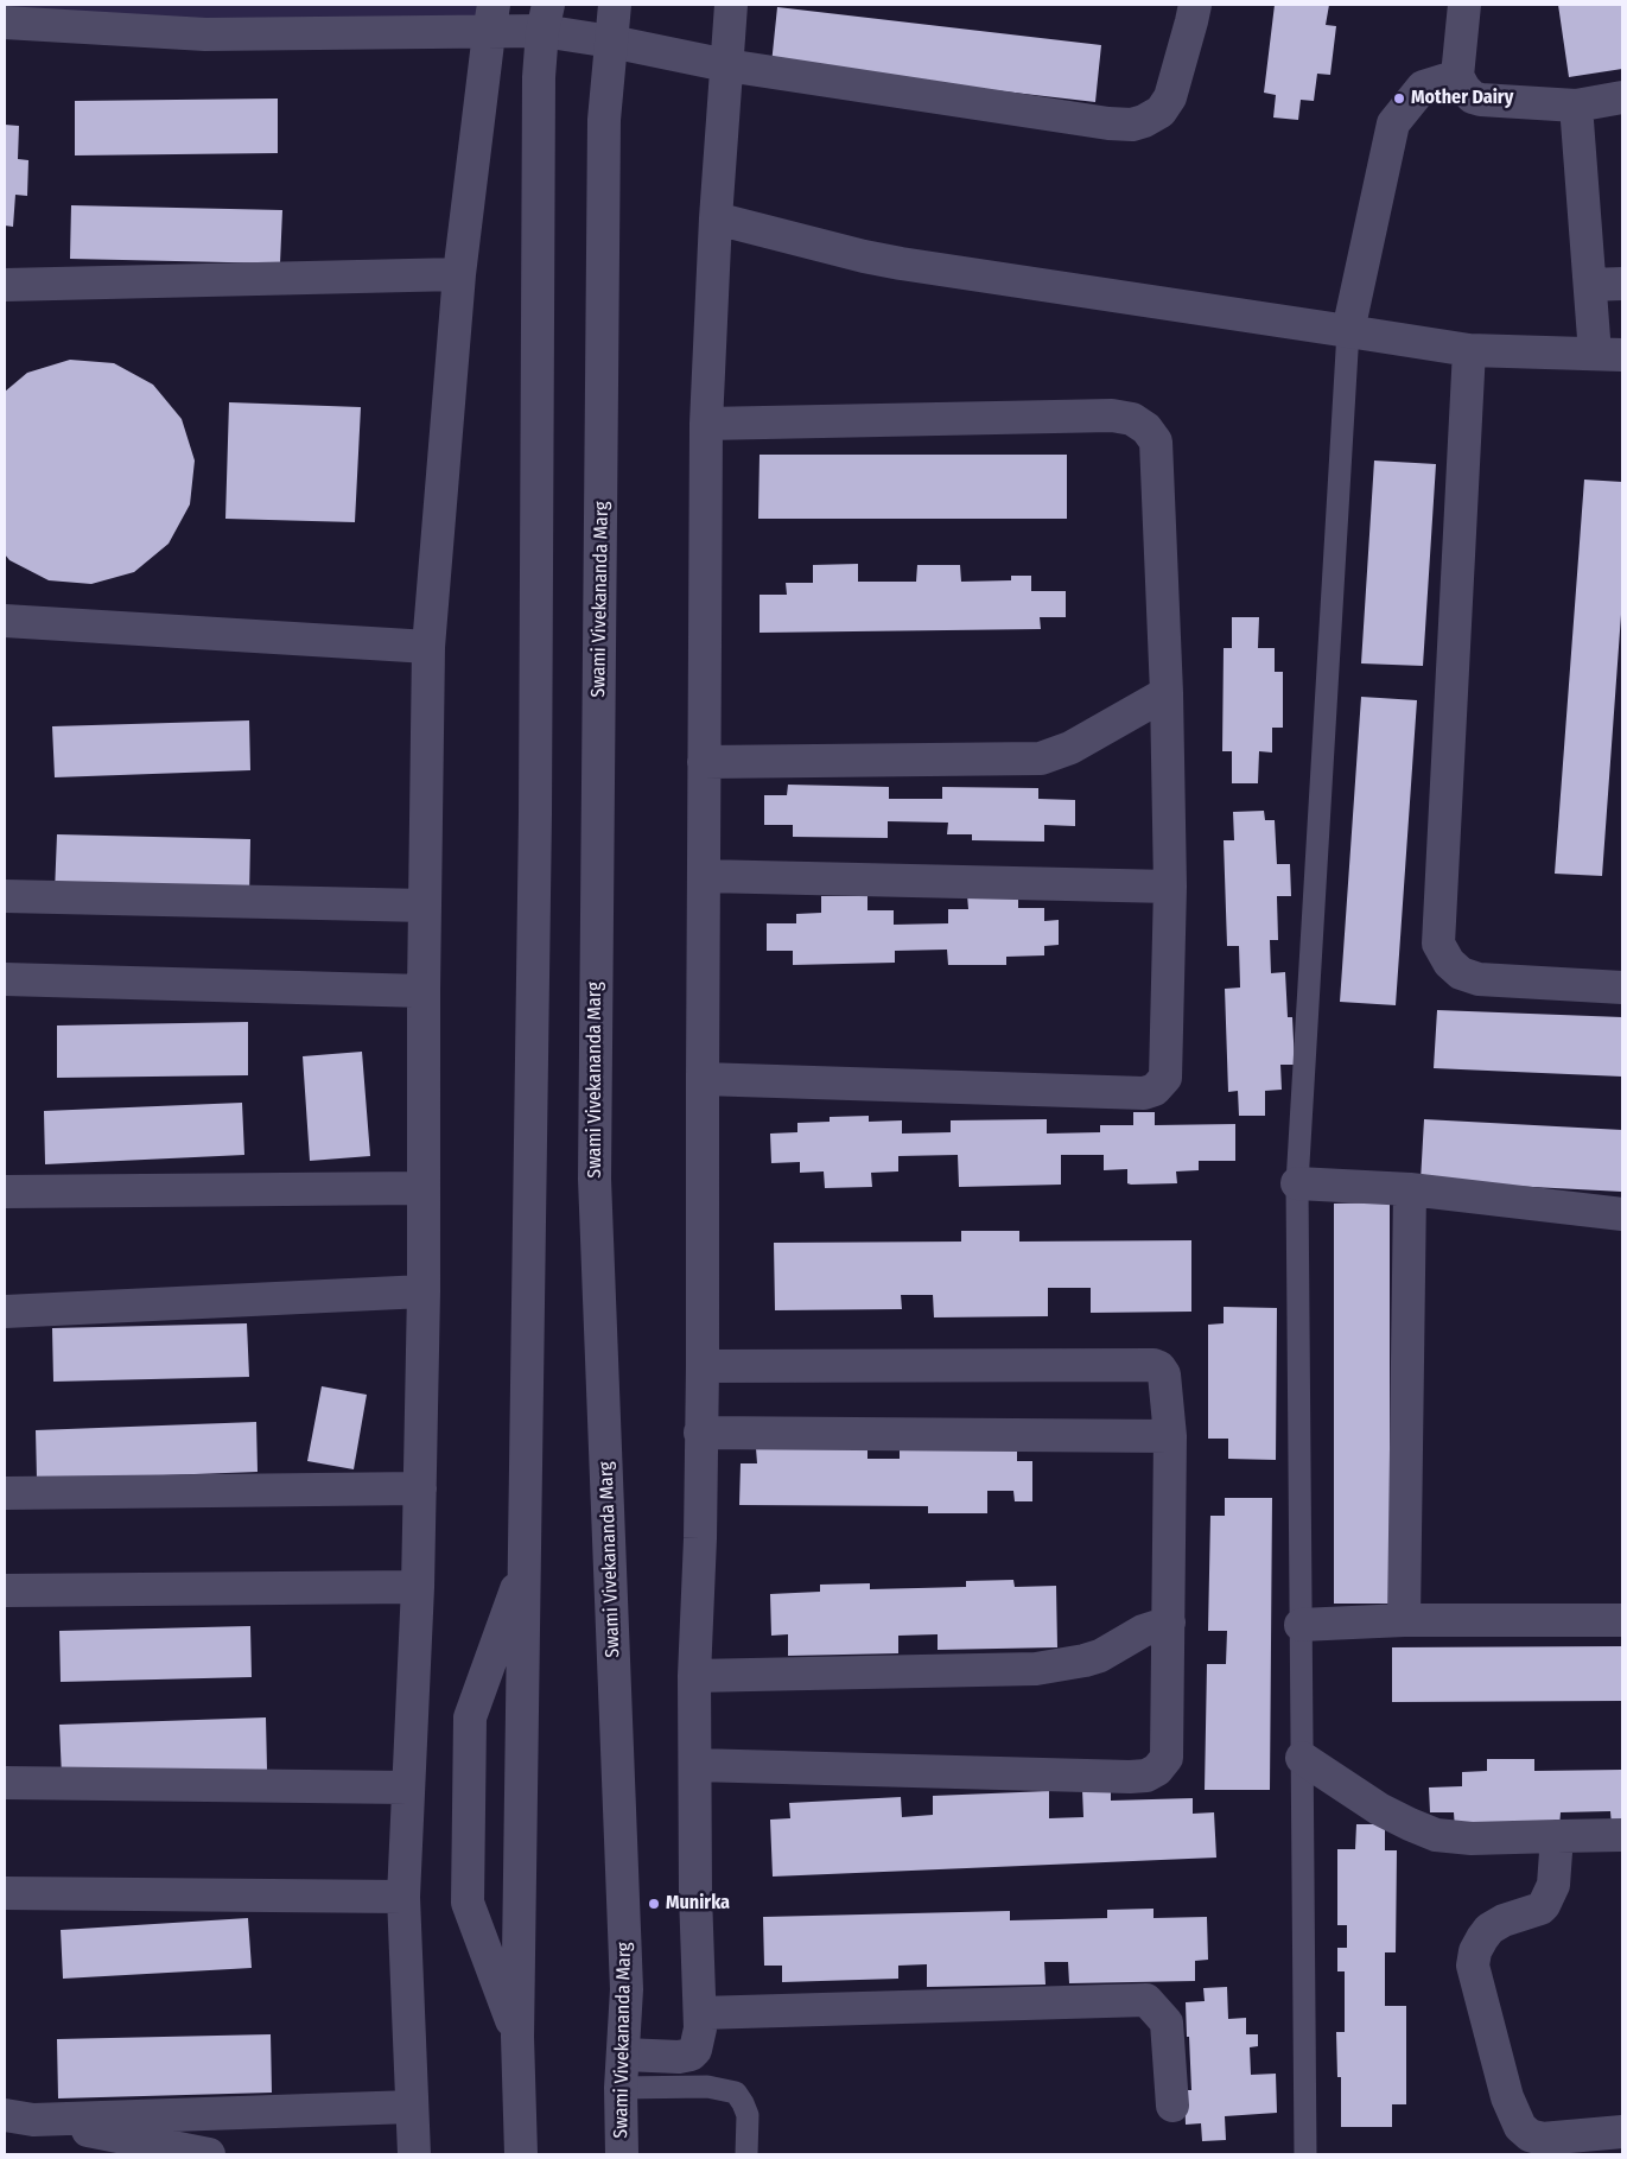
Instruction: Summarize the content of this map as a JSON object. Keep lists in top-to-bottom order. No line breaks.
{"streets":{"street":["Swami Vivekananda Marg"]},"places":["Mother Dairy","Munirka"]}
